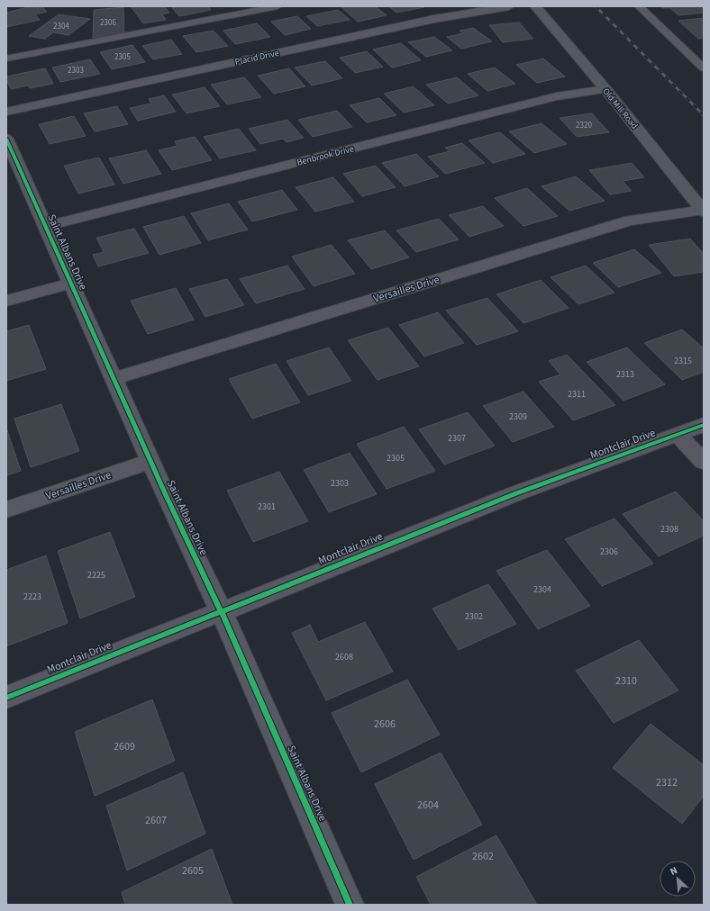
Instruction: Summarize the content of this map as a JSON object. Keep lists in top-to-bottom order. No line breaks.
{"streets":{"street":["Placid Drive","Old Mill Road","Benbrook Drive","Saint Albans Drive","Versailles Drive","Montclair Drive"]},"crossings":[["Old Mill Road","Benbrook Drive"],["Old Mill Road","Versailles Drive"],["Benbrook Drive","Saint Albans Drive"],["Saint Albans Drive","Versailles Drive"],["Saint Albans Drive","Montclair Drive"]],"house_numbers":["2306","2304","2305","2303","2320","2315","2313","2311","2309","2307","2305","2303","2301","2308","2306","2225","2304","2223","2302","2608","2310","2606","2609","2312","2604","2607","2602","2605"],"north":"top left"}
